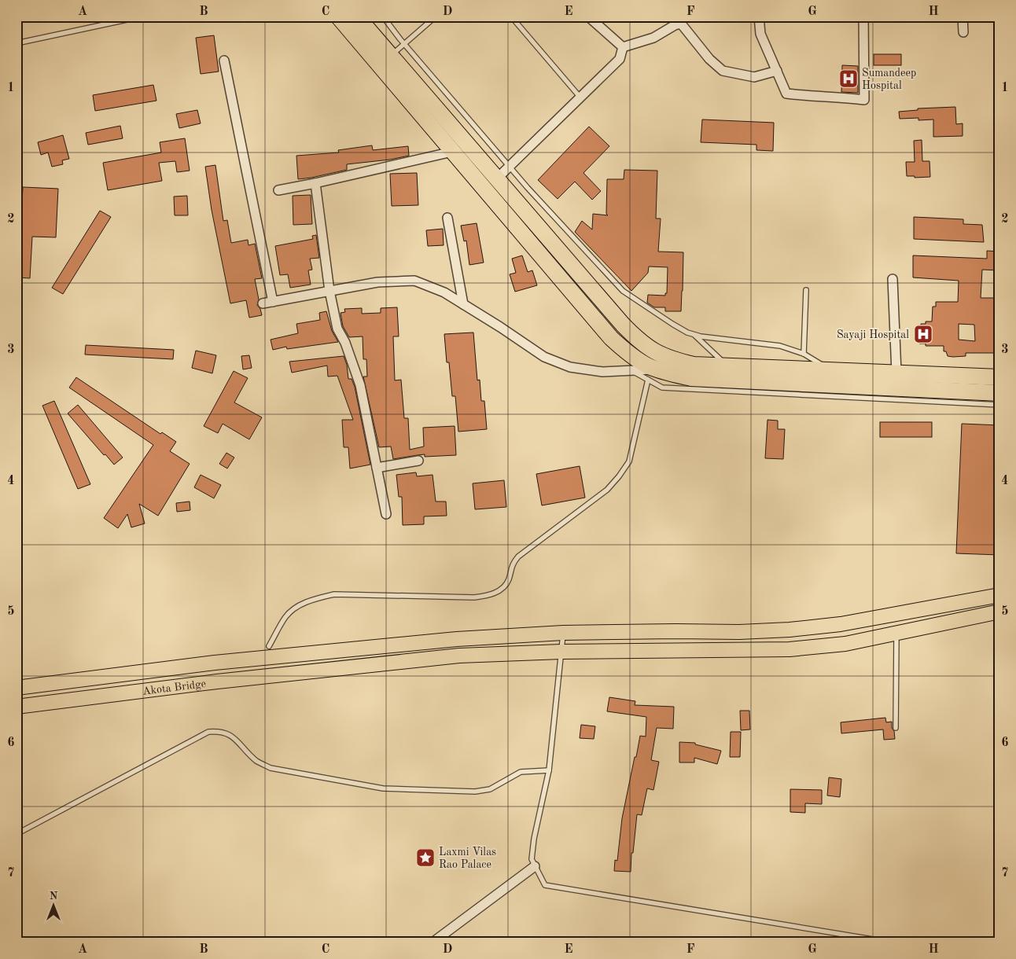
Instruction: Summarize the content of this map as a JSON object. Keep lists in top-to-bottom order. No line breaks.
{"streets":{"main road":["Akota Bridge"]},"places":{"hospital":["Sumandeep Hospital","Sayaji Hospital"],"place":["Laxmi Vilas Rao Palace"]},"north":"top","grid":{"columns":["A","B","C","D","E","F","G","H"],"rows":["1","2","3","4","5","6","7"]}}
